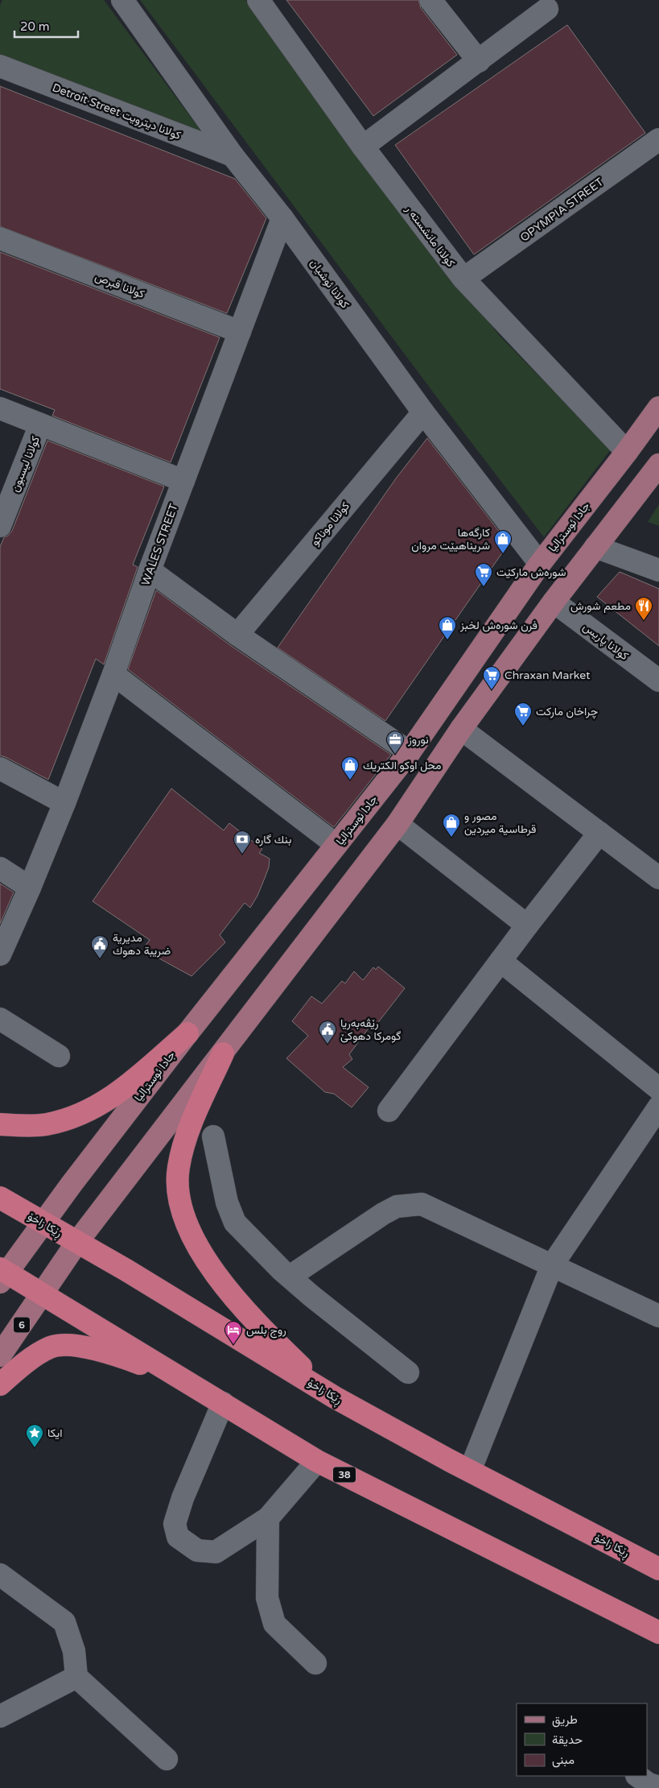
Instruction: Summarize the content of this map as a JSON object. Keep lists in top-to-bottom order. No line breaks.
{"streets":{"highway":["ڕێکا زاخۆ","38"],"main road":["جادا ئوسترالیا","6"],"street":["Detroit Street كولانا ديترويت","OPYMPIA STREET","كولانا مانشسته ر","كولانا ئوشيان","كولانا قبرص","كولانا ليسبون","كولانا موناكو","WALES STREET","كولانا پاریس"]},"crossings":[["Detroit Street كولانا ديترويت","كولانا ئوشيان"],["OPYMPIA STREET","كولانا مانشسته ر"],["كولانا مانشسته ر","جادا ئوسترالیا"],["كولانا ئوشيان","كولانا موناكو"],["كولانا ئوشيان","جادا ئوسترالیا"],["كولانا ئوشيان","WALES STREET"],["كولانا قبرص","WALES STREET"],["جادا ئوسترالیا","ڕێکا زاخۆ"],["جادا ئوسترالیا","38"],["6","38"]],"places":{"shop":["كارگه‌ها شريناهيێت مروان","فرن شوره‌ش لخبز","محل اوكو الكتريك","مصور و قرطاسية ميردين"],"supermarket":["شوره‌ش ماركێت","Chraxan Market","چراخان ماركت"],"restaurant":["مطعم شورش"],"office":["نوروز"],"bank":["بنك گاره"],"public building":["مديرية ضريبة دهوك","رێڤه‌به‌ریا گومركا دهوكێ"],"hotel":["روج بلس"],"place":["ايكا"]},"legend":["طريق","حديقة","مبنى"],"scale_bar":"20 m"}
